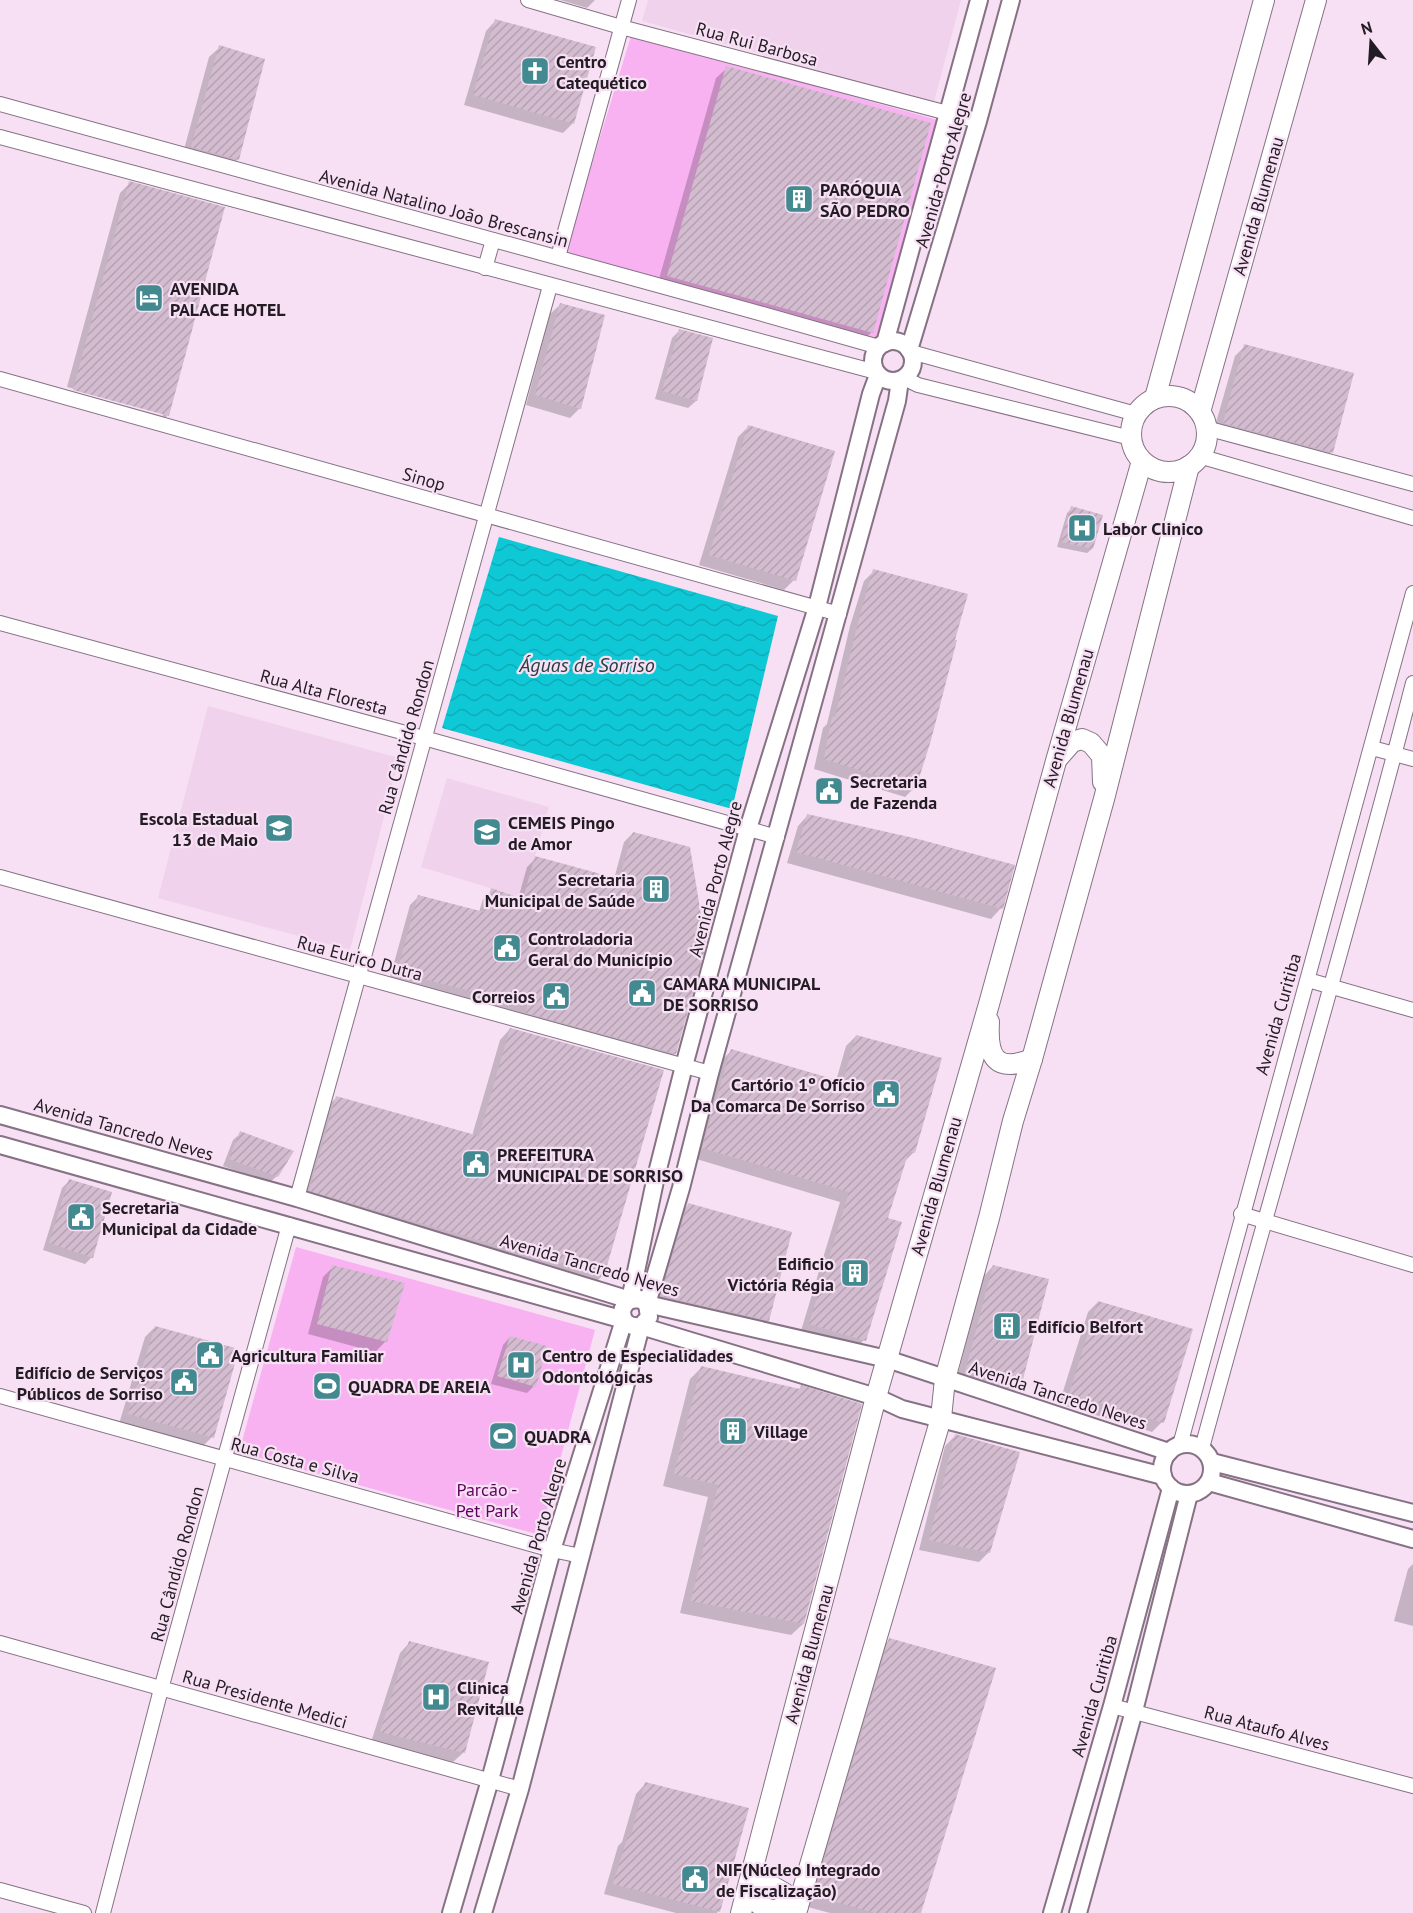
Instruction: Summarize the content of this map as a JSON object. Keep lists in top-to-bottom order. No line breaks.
{"streets":{"main road":["Avenida Blumenau"],"street":["Rua Rui Barbosa","Avenida Porto Alegre","Avenida Natalino João Brescansin","Sinop","Rua Alta Floresta","Rua Cândido Rondon","Rua Eurico Dutra","Avenida Curitiba","Avenida Tancredo Neves","Rua Costa e Silva","Rua Presidente Medici","Rua Ataufo Alves"]},"crossings":[["Rua Rui Barbosa","Avenida Porto Alegre"],["Avenida Porto Alegre","Avenida Natalino João Brescansin"],["Avenida Porto Alegre","Sinop"],["Avenida Porto Alegre","Rua Alta Floresta"],["Avenida Porto Alegre","Rua Eurico Dutra"],["Avenida Porto Alegre","Avenida Tancredo Neves"],["Avenida Porto Alegre","Rua Costa e Silva"],["Avenida Porto Alegre","Rua Presidente Medici"],["Avenida Blumenau","Avenida Tancredo Neves"],["Sinop","Rua Cândido Rondon"],["Rua Alta Floresta","Rua Cândido Rondon"],["Rua Cândido Rondon","Rua Eurico Dutra"],["Rua Cândido Rondon","Avenida Tancredo Neves"],["Rua Cândido Rondon","Rua Costa e Silva"],["Rua Cândido Rondon","Rua Presidente Medici"],["Avenida Curitiba","Avenida Tancredo Neves"],["Avenida Curitiba","Rua Ataufo Alves"]],"water":["Águas de Sorriso"],"parks":["Parcão - Pet Park"],"places":{"church":["Centro Catequético"],"building":["PARÓQUIA SÃO PEDRO","Secretaria Municipal de Saúde","Edificio Victória Régia","Edifício Belfort","Village"],"hotel":["AVENIDA PALACE HOTEL"],"hospital":["Labor Clinico","Centro de Especialidades Odontológicas","Clinica Revitalle"],"public building":["Secretaria de Fazenda","Controladoria Geral do Município","CAMARA MUNICIPAL DE SORRISO","Correios","Cartório 1º Ofício Da Comarca De Sorriso","PREFEITURA MUNICIPAL DE SORRISO","Secretaria Municipal da Cidade","Agricultura Familiar","Edifício de Serviços Públicos de Sorriso","NIF(Núcleo Integrado de Fiscalização)"],"school or university":["Escola Estadual 13 de Maio","CEMEIS Pingo de Amor"],"sports":["QUADRA DE AREIA","QUADRA"]},"north":"top"}
